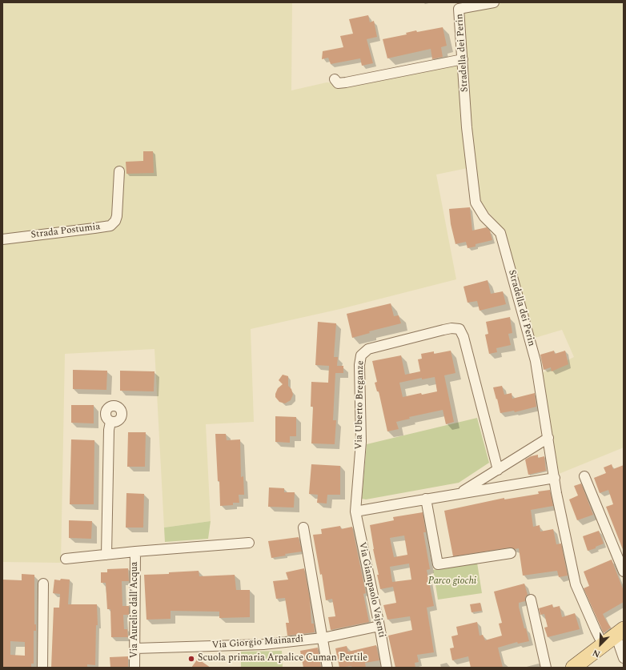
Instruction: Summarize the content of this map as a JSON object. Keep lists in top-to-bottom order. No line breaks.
{"streets":{"street":["Stradella dei Perin","Strada Postumia","Via Uberto Breganze","Via Giampaolo Vajenti","Via Aurelio dall'Acqua","Via Giorgio Mainardi"]},"crossings":[["Via Uberto Breganze","Via Giampaolo Vajenti"],["Via Giampaolo Vajenti","Via Giorgio Mainardi"],["Via Aurelio dall'Acqua","Via Giorgio Mainardi"]],"parks":["Parco giochi"],"places":["Scuola primaria Arpalice Cuman Pertile"],"north":"bottom left"}
